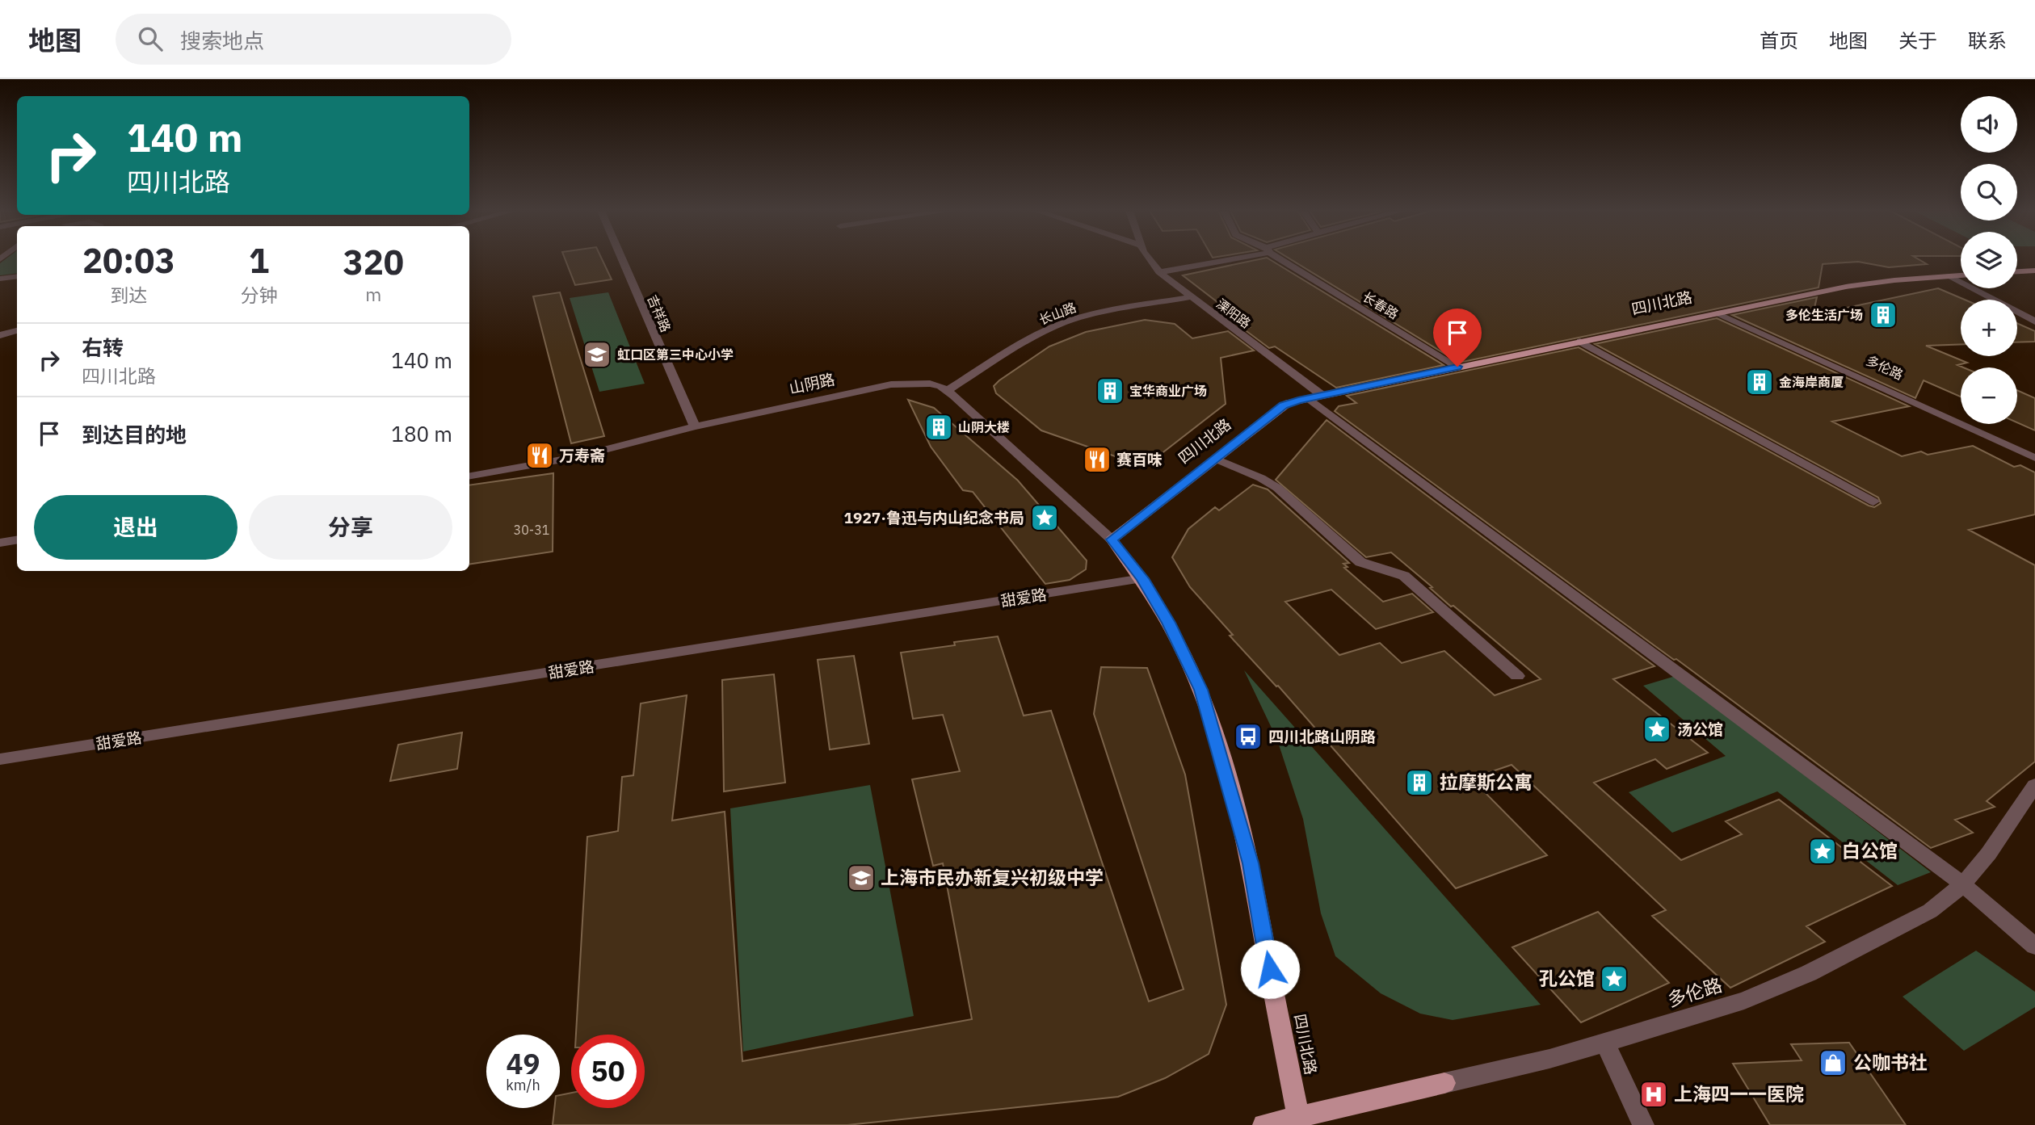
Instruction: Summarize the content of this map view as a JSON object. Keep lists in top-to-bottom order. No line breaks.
{"streets":{"main road":["四川北路","多伦路"],"street":["长春路","吉祥路","长山路","溧阳路","山阴路","甜爱路"]},"crossings":[["四川北路","长春路"],["四川北路","溧阳路"],["四川北路","多伦路"],["四川北路","山阴路"],["四川北路","甜爱路"],["吉祥路","山阴路"],["长山路","溧阳路"],["长山路","山阴路"],["溧阳路","多伦路"]],"places":{"building":["多伦生活广场","金海岸商厦","宝华商业广场","山阴大楼","拉摩斯公寓"],"school or university":["虹口区第三中心小学","上海市民办新复兴初级中学"],"restaurant":["万寿斋","赛百味"],"place":["1927·鲁迅与内山纪念书局","汤公馆","白公馆","孔公馆"],"bus stop":["四川北路山阴路"],"shop":["公咖书社"],"hospital":["上海四一一医院"]},"house_numbers":["30-31"],"page":{"header":"地图","search":"搜索地点","nav":["首页","地图","关于","联系"],"map_buttons":["+","−"],"turn":["140 m","四川北路"],"eta":["20:03","到达","1","分钟","320","m"],"list":[{"name":"右转","note":"四川北路","value":"140 m"},{"name":"到达目的地","value":"180 m"}],"buttons":["退出","分享"],"speed":"49 km/h","limit":"50"}}
